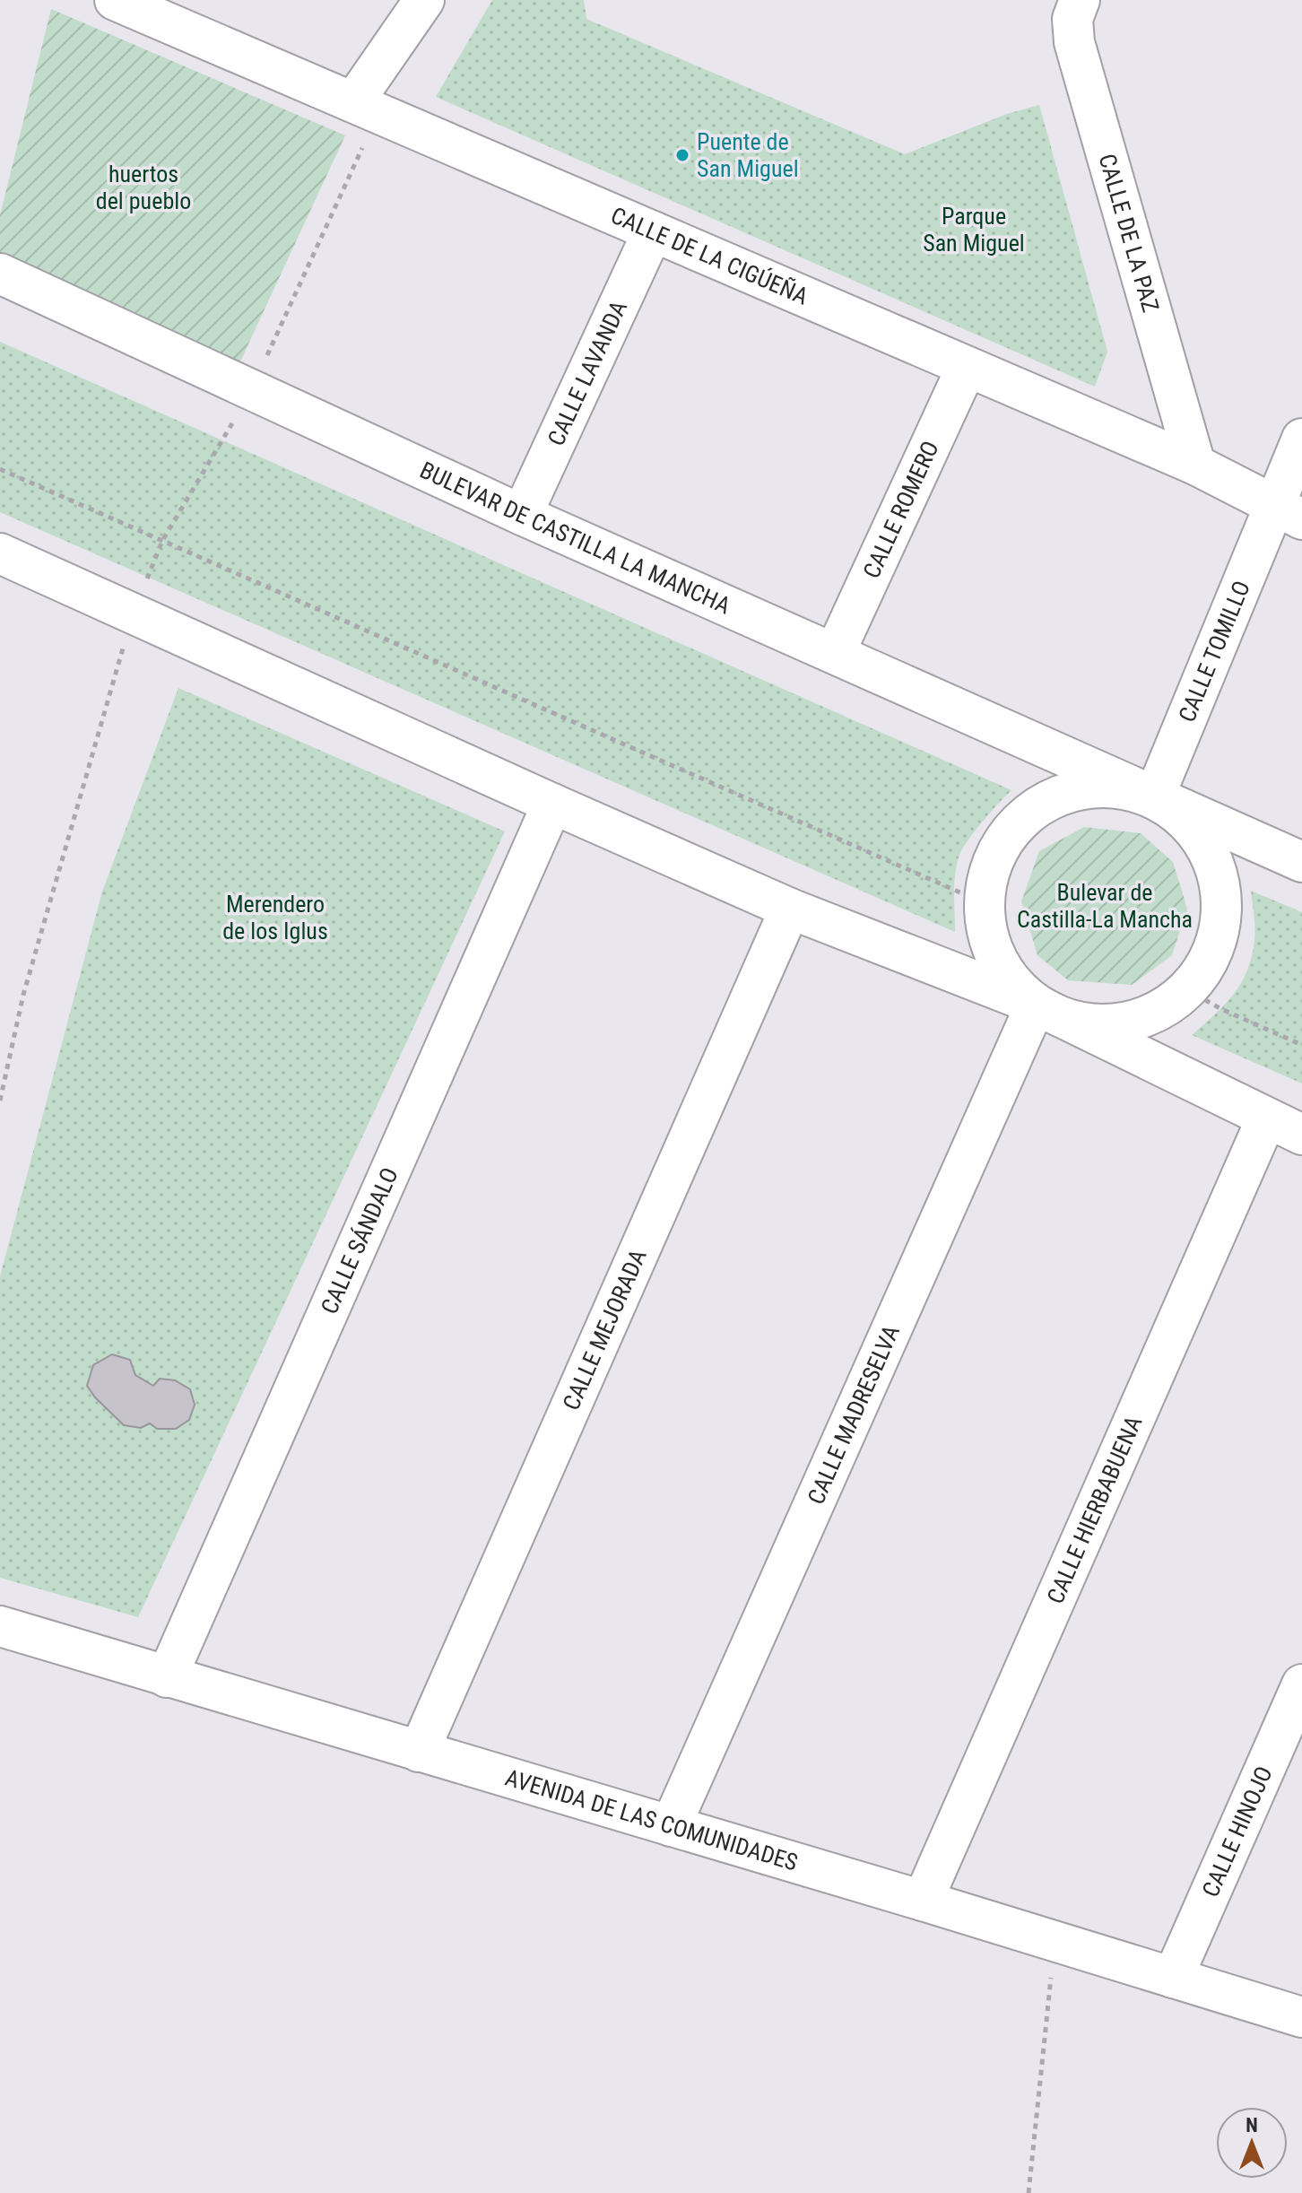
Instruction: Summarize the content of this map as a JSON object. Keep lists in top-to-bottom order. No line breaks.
{"streets":{"street":["CALLE DE LA PAZ","CALLE DE LA CIGÚEÑA","CALLE LAVANDA","CALLE ROMERO","BULEVAR DE CASTILLA LA MANCHA","CALLE TOMILLO","CALLE SÁNDALO","CALLE MEJORADA","CALLE MADRESELVA","CALLE HIERBABUENA","AVENIDA DE LAS COMUNIDADES","CALLE HINOJO"]},"crossings":[["CALLE DE LA PAZ","CALLE DE LA CIGÚEÑA"],["CALLE DE LA CIGÚEÑA","CALLE LAVANDA"],["CALLE DE LA CIGÚEÑA","CALLE ROMERO"],["CALLE DE LA CIGÚEÑA","CALLE TOMILLO"],["CALLE LAVANDA","BULEVAR DE CASTILLA LA MANCHA"],["CALLE ROMERO","BULEVAR DE CASTILLA LA MANCHA"],["BULEVAR DE CASTILLA LA MANCHA","CALLE TOMILLO"],["BULEVAR DE CASTILLA LA MANCHA","CALLE SÁNDALO"],["BULEVAR DE CASTILLA LA MANCHA","CALLE MEJORADA"],["BULEVAR DE CASTILLA LA MANCHA","CALLE MADRESELVA"],["BULEVAR DE CASTILLA LA MANCHA","CALLE HIERBABUENA"],["CALLE TOMILLO","CALLE MADRESELVA"],["CALLE SÁNDALO","AVENIDA DE LAS COMUNIDADES"],["CALLE MEJORADA","AVENIDA DE LAS COMUNIDADES"],["CALLE MADRESELVA","AVENIDA DE LAS COMUNIDADES"],["CALLE HIERBABUENA","AVENIDA DE LAS COMUNIDADES"],["AVENIDA DE LAS COMUNIDADES","CALLE HINOJO"]],"parks":["huertos del pueblo","Parque San Miguel","Bulevar de Castilla-La Mancha","Merendero de los Iglus"],"places":["Puente de San Miguel"],"north":"top"}
